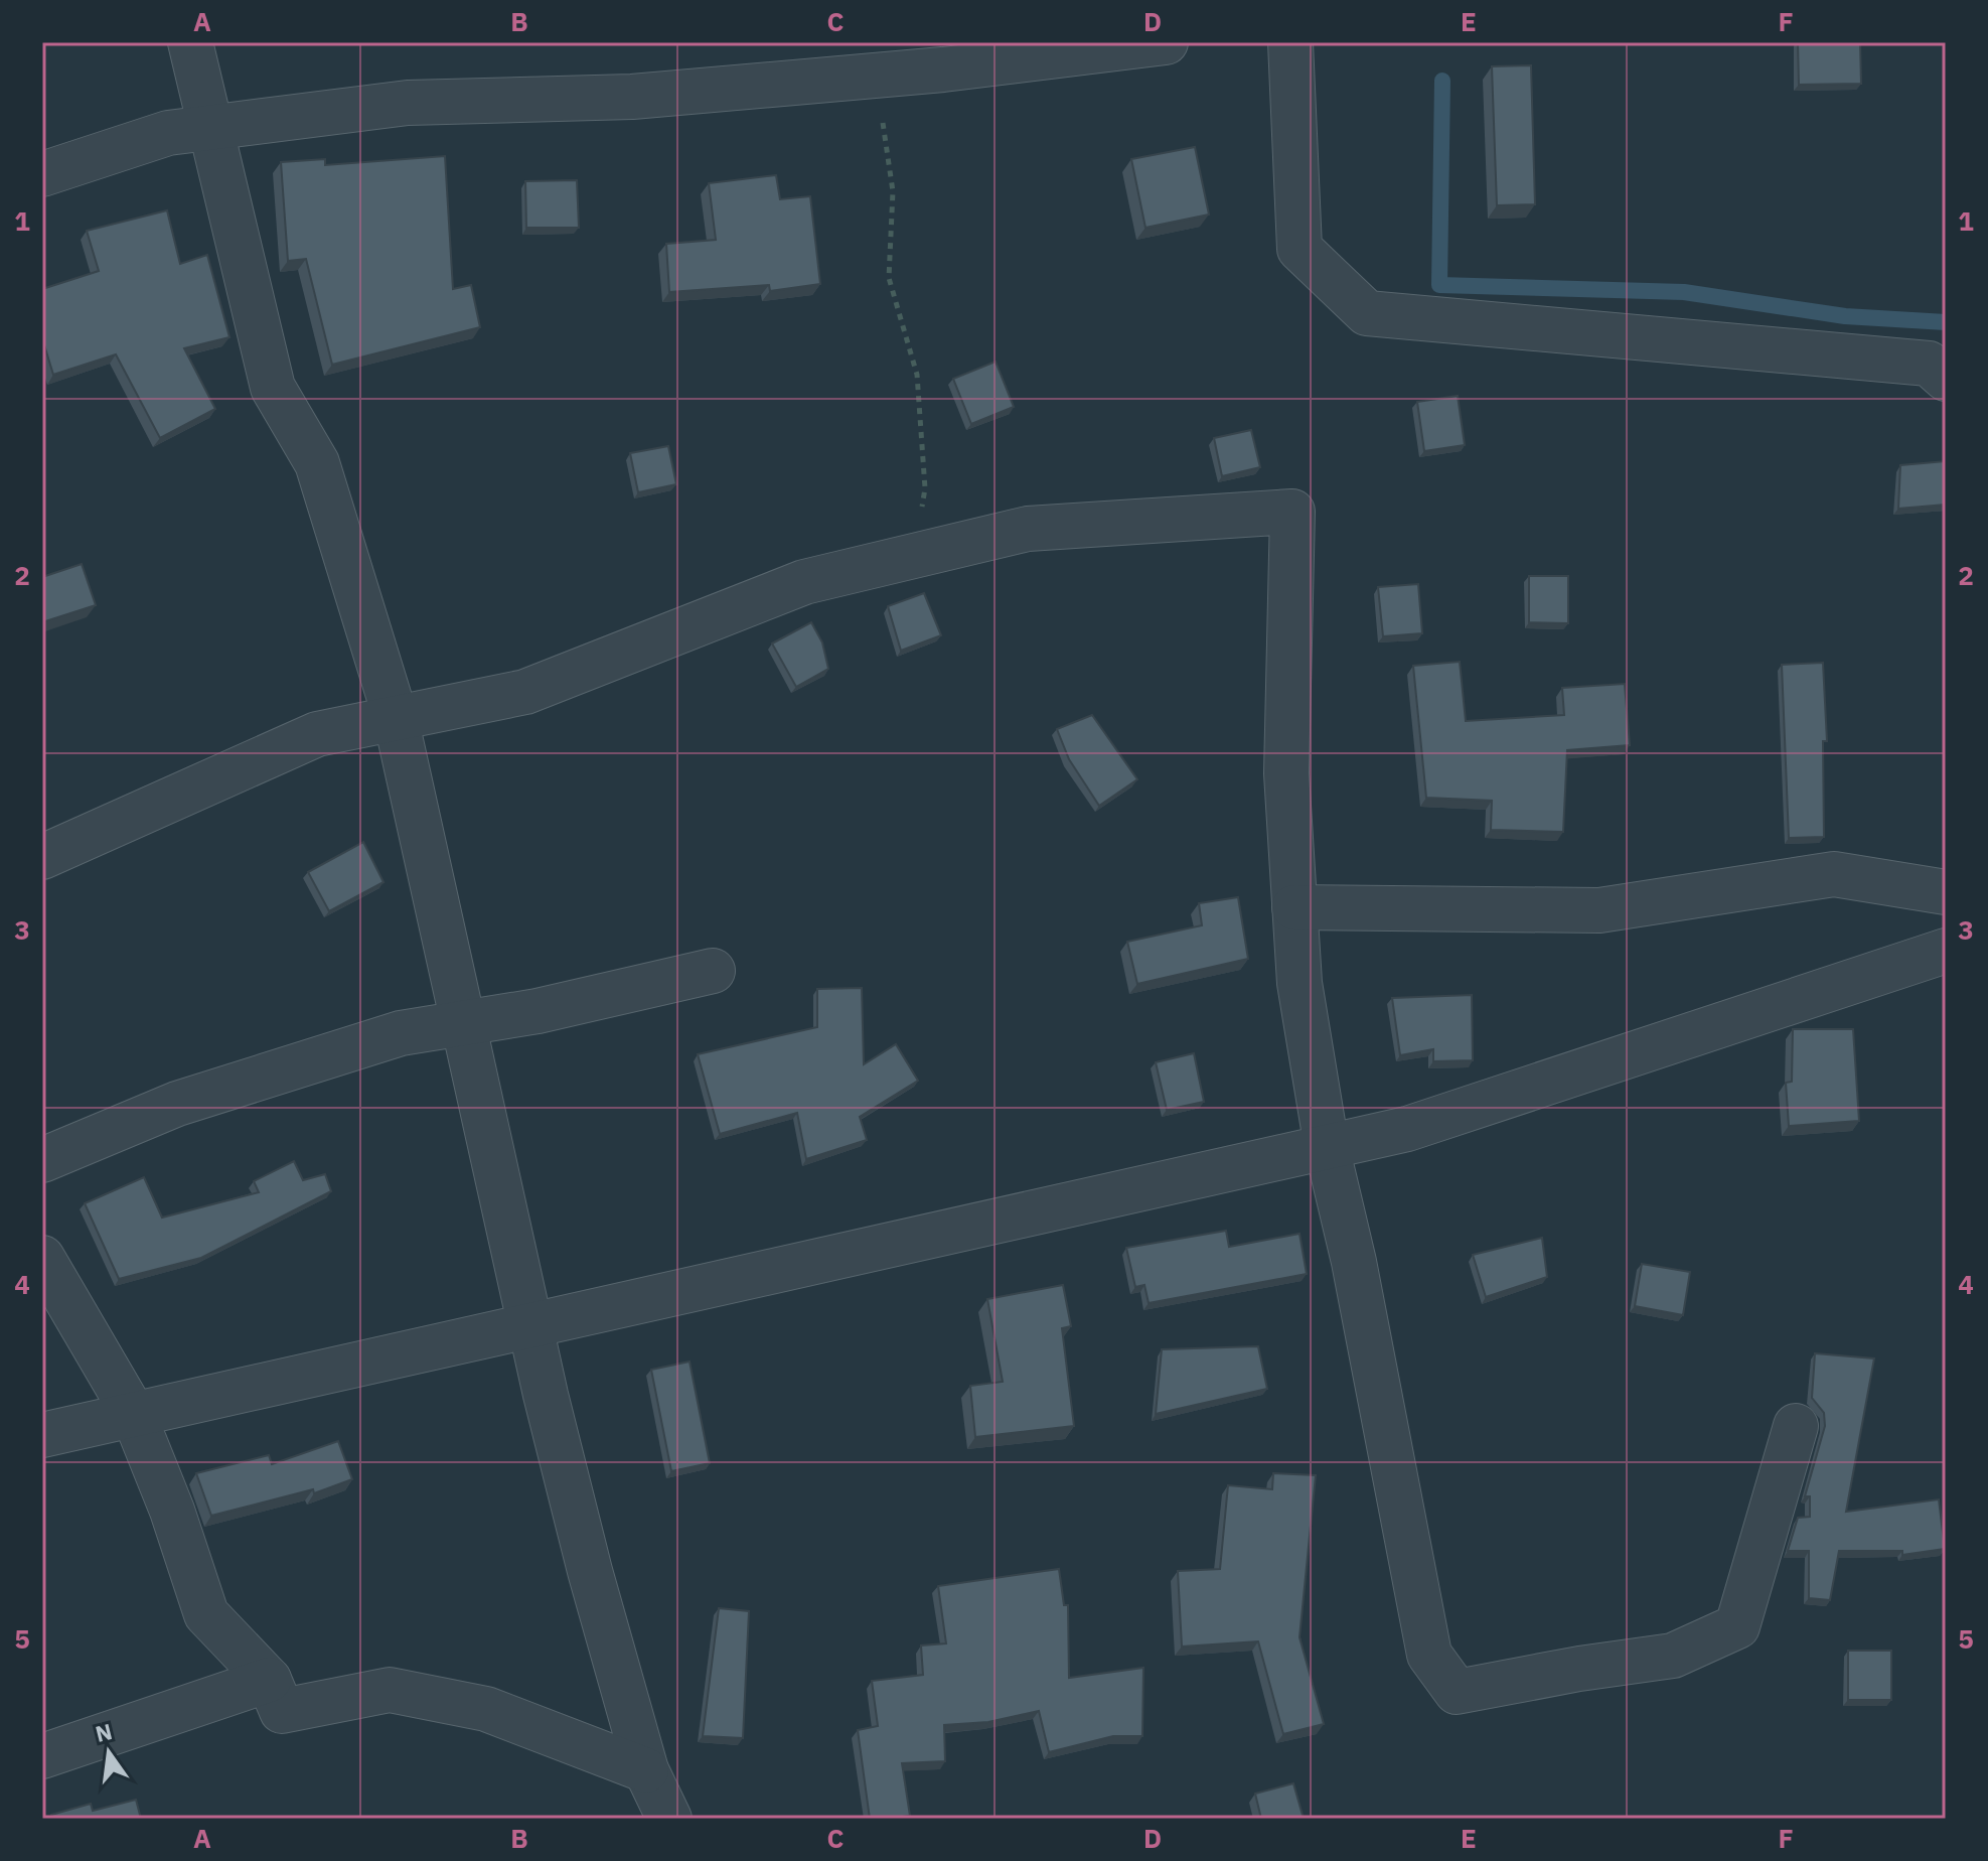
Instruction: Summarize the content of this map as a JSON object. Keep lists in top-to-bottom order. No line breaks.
{"north":"top","grid":{"columns":["A","B","C","D","E","F"],"rows":["1","2","3","4","5"]}}
